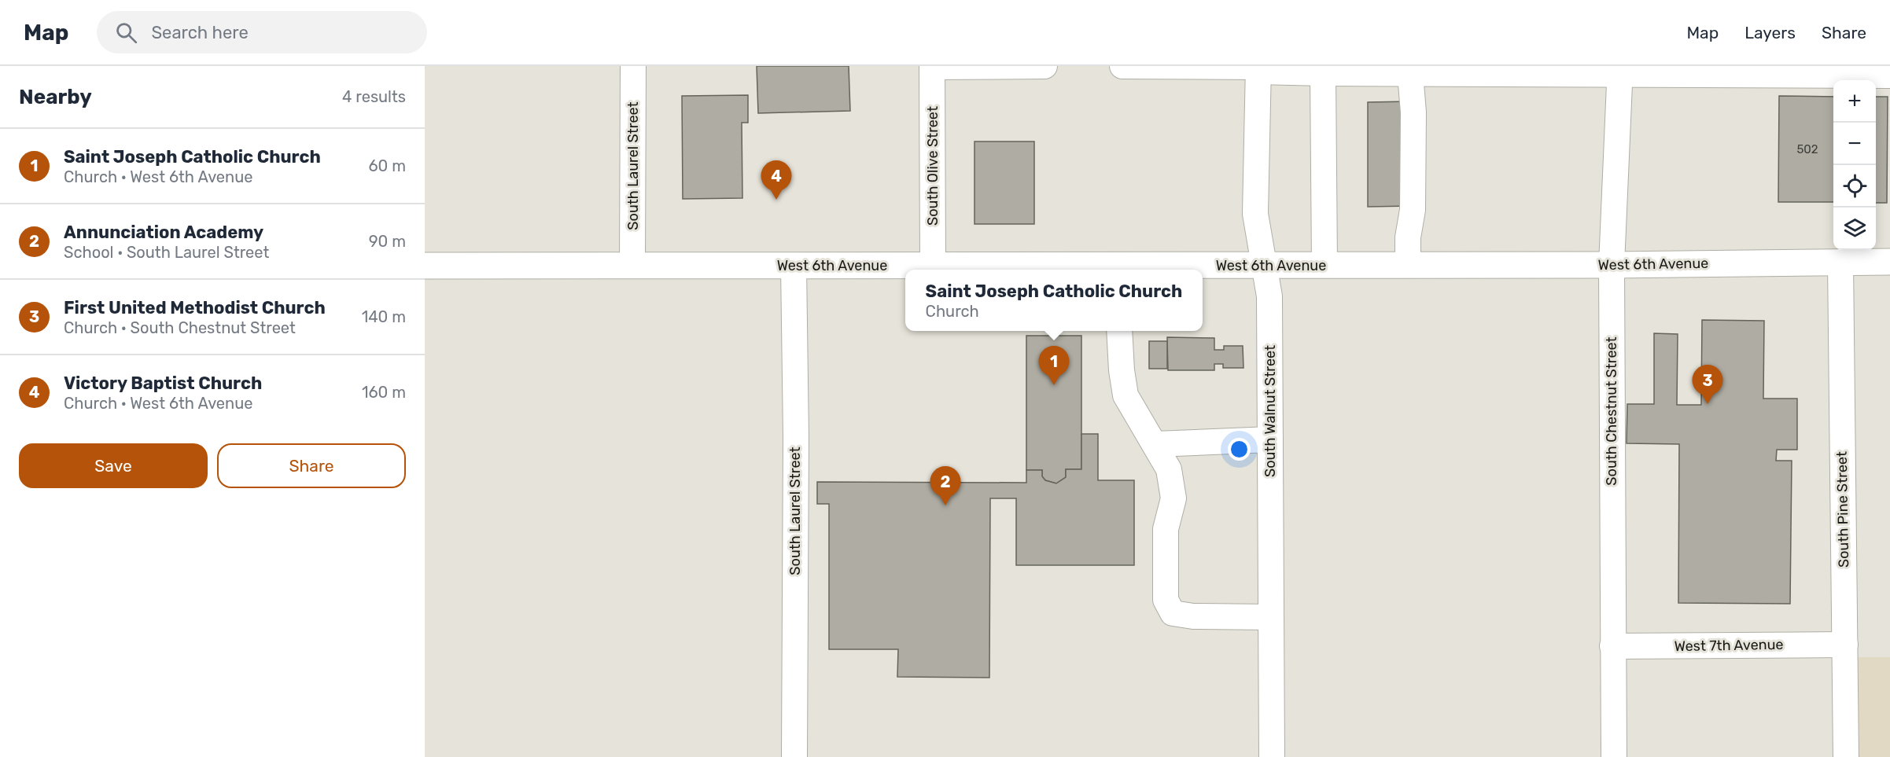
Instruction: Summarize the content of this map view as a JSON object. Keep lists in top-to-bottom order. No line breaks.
{"streets":{"main road":["West 6th Avenue"],"street":["South Laurel Street","South Olive Street","South Walnut Street","South Chestnut Street","South Pine Street","West 7th Avenue"]},"crossings":[["South Laurel Street","West 6th Avenue"],["South Olive Street","West 6th Avenue"],["West 6th Avenue","South Walnut Street"],["West 6th Avenue","South Chestnut Street"],["West 6th Avenue","South Pine Street"],["South Chestnut Street","West 7th Avenue"],["South Pine Street","West 7th Avenue"]],"house_numbers":["502"],"page":{"header":"Map","search":"Search here","nav":["Map","Layers","Share"],"heading":["Nearby","4 results"],"map_buttons":["+","−"],"list":[{"mark":"1","name":"Saint Joseph Catholic Church","note":"Church · West 6th Avenue","value":"60 m"},{"mark":"2","name":"Annunciation Academy","note":"School · South Laurel Street","value":"90 m"},{"mark":"3","name":"First United Methodist Church","note":"Church · South Chestnut Street","value":"140 m"},{"mark":"4","name":"Victory Baptist Church","note":"Church · West 6th Avenue","value":"160 m"}],"pins":["4","1","3","2"],"popup":["Saint Joseph Catholic Church","Church"],"buttons":["Save","Share"]}}
